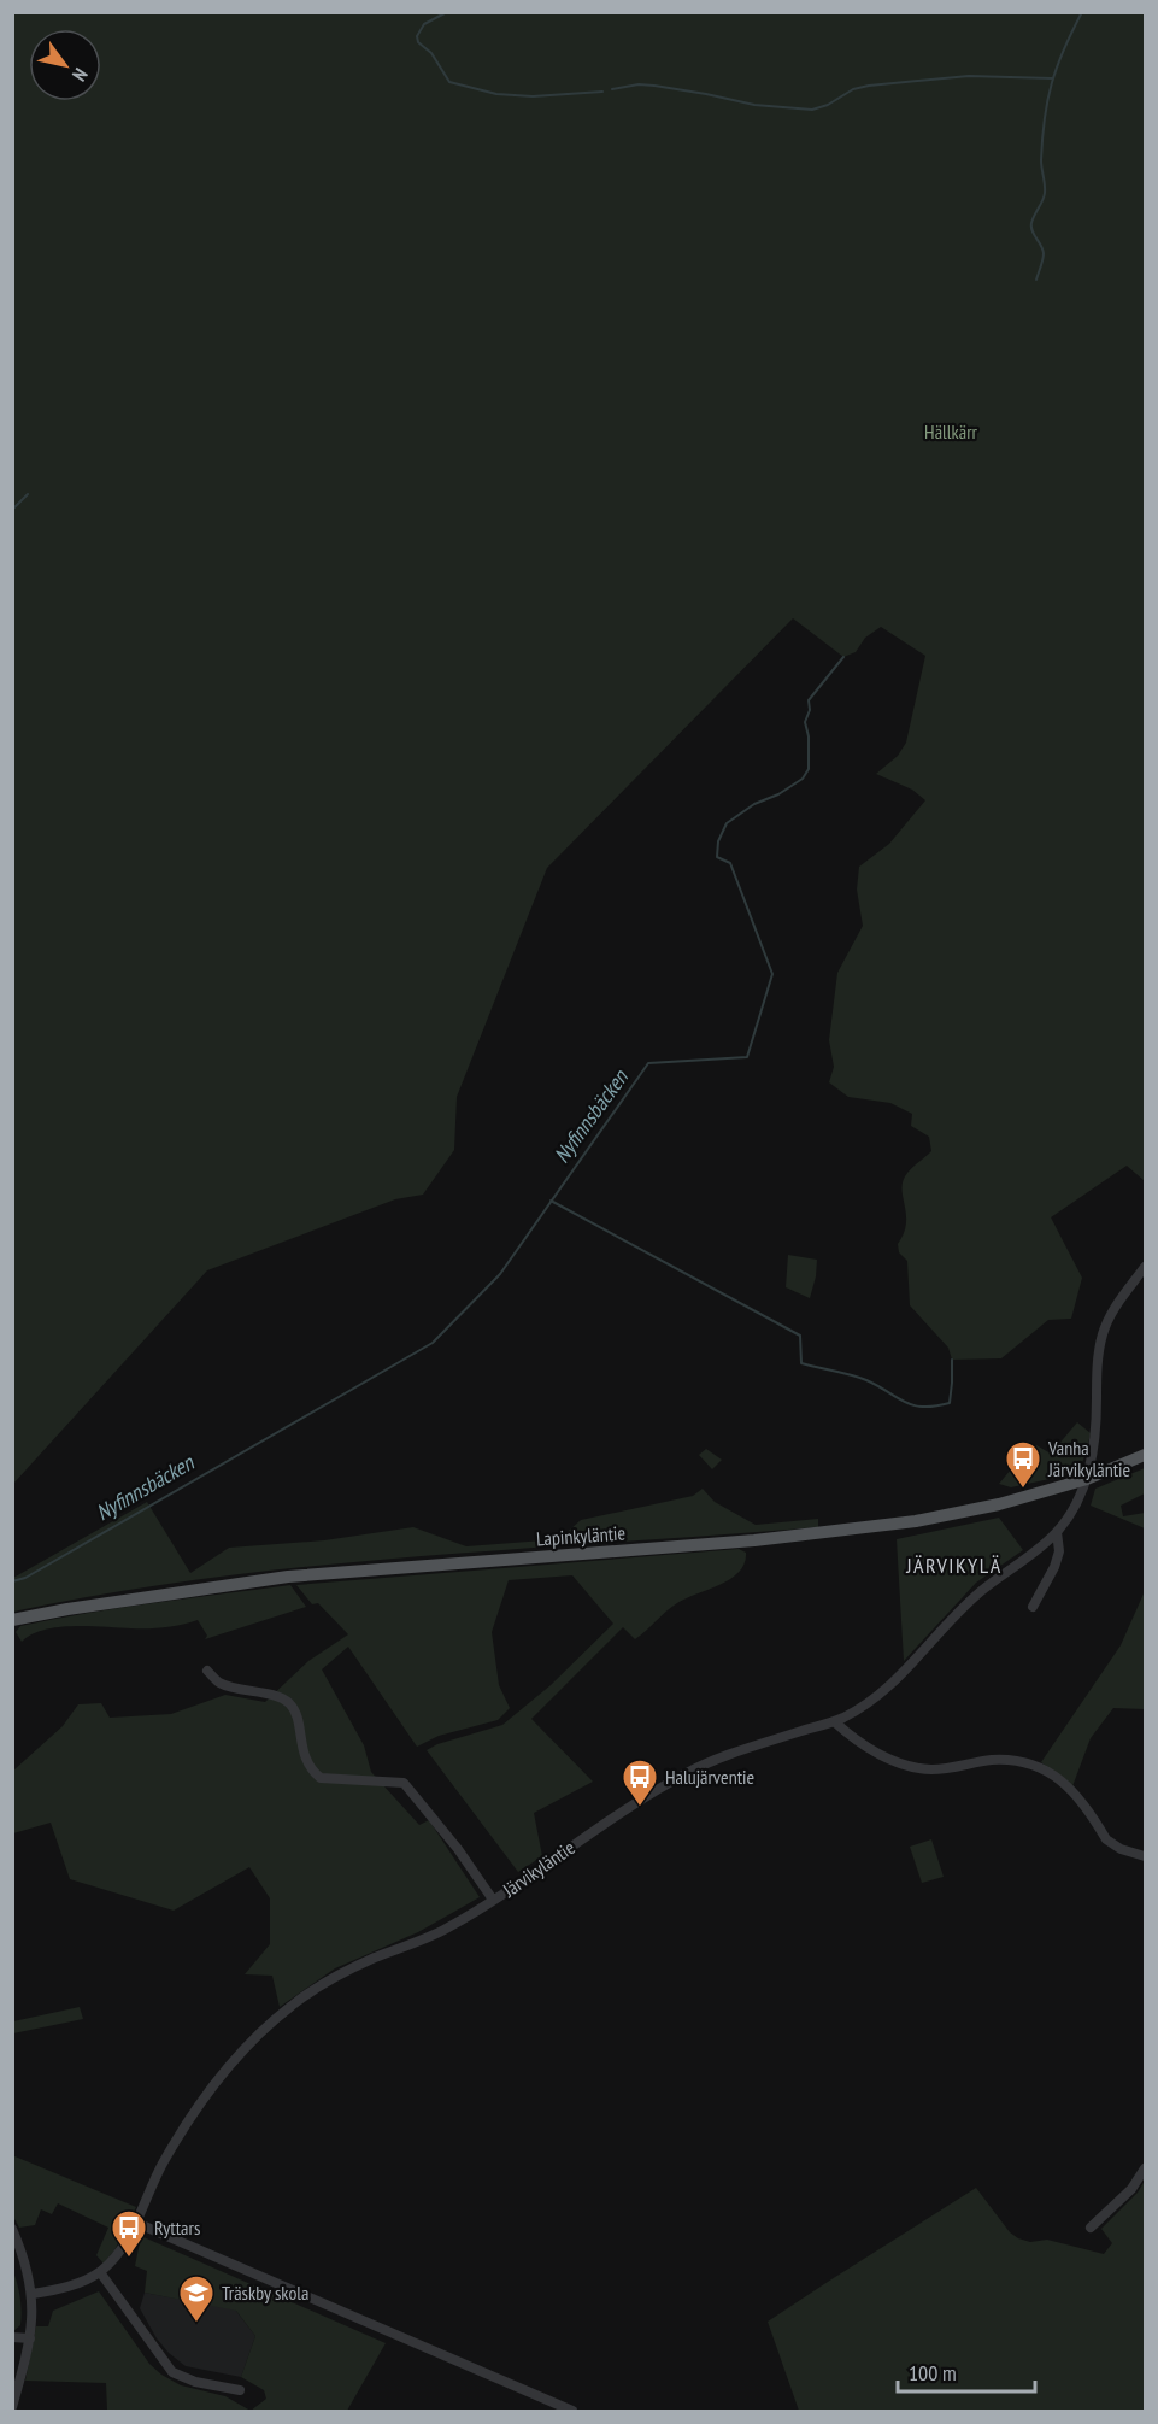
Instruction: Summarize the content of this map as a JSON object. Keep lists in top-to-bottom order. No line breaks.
{"streets":{"main road":["Lapinkyläntie"],"street":["Järvikyläntie"]},"crossings":[["Lapinkyläntie","Järvikyläntie"]],"districts":["JÄRVIKYLÄ"],"water":["Nyfinnsbäcken"],"parks":["Hällkärr"],"places":{"bus stop":["Vanha Järvikyläntie","Halujärventie","Ryttars"],"school or university":["Träskby skola"]},"scale_bar":"100 m","north":"bottom right"}
